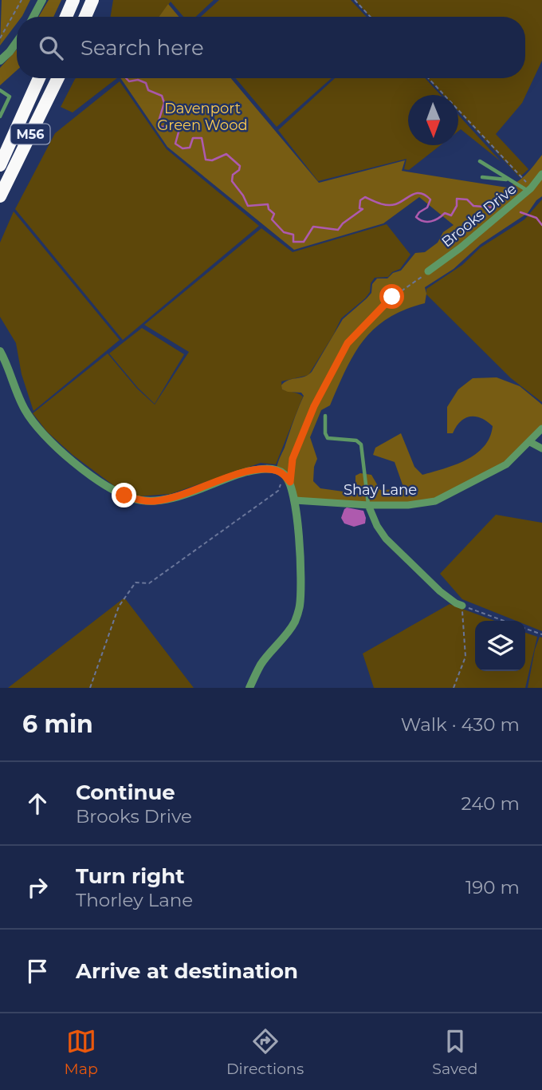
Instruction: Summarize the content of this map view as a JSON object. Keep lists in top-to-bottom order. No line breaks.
{"streets":{"highway":["M56"],"street":["Brooks Drive","Shay Lane"]},"parks":["Davenport Green Wood"],"north":"bottom","page":{"search":"Search here","heading":["6 min","Walk · 430 m"],"list":[["Continue","Brooks Drive","240 m"],["Turn right","Thorley Lane","190 m"],"Arrive at destination"],"nav":["Map","Directions","Saved"]}}
